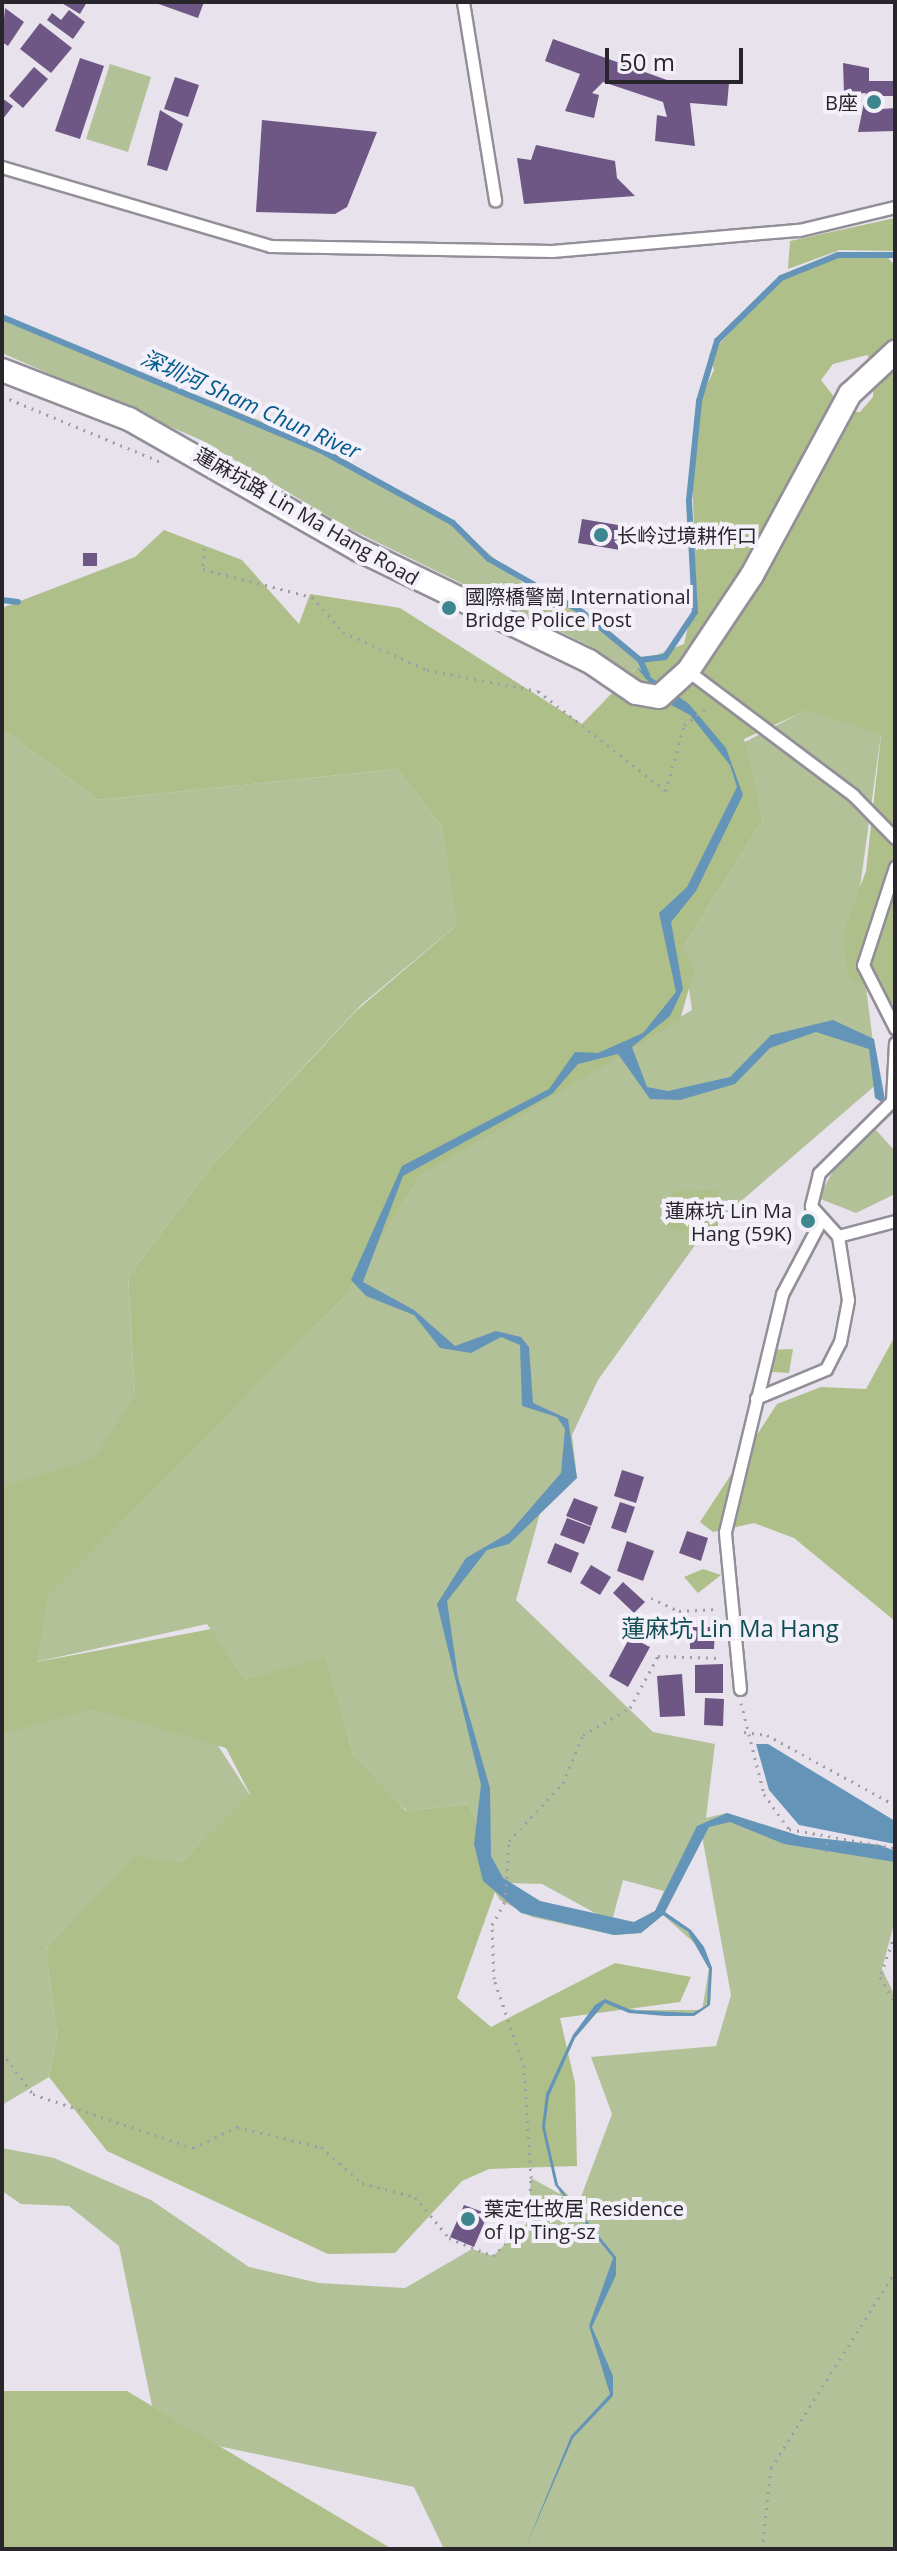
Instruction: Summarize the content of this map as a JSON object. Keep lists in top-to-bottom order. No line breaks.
{"streets":{"street":["蓮麻坑路 Lin Ma Hang Road"]},"districts":["蓮麻坑 Lin Ma Hang"],"water":["深圳河 Sham Chun River"],"places":["B座","长岭过境耕作口","國際橋警崗 International Bridge Police Post","蓮麻坑 Lin Ma Hang (59K)","葉定仕故居 Residence of Ip Ting-sz"],"scale_bar":"50 m"}
